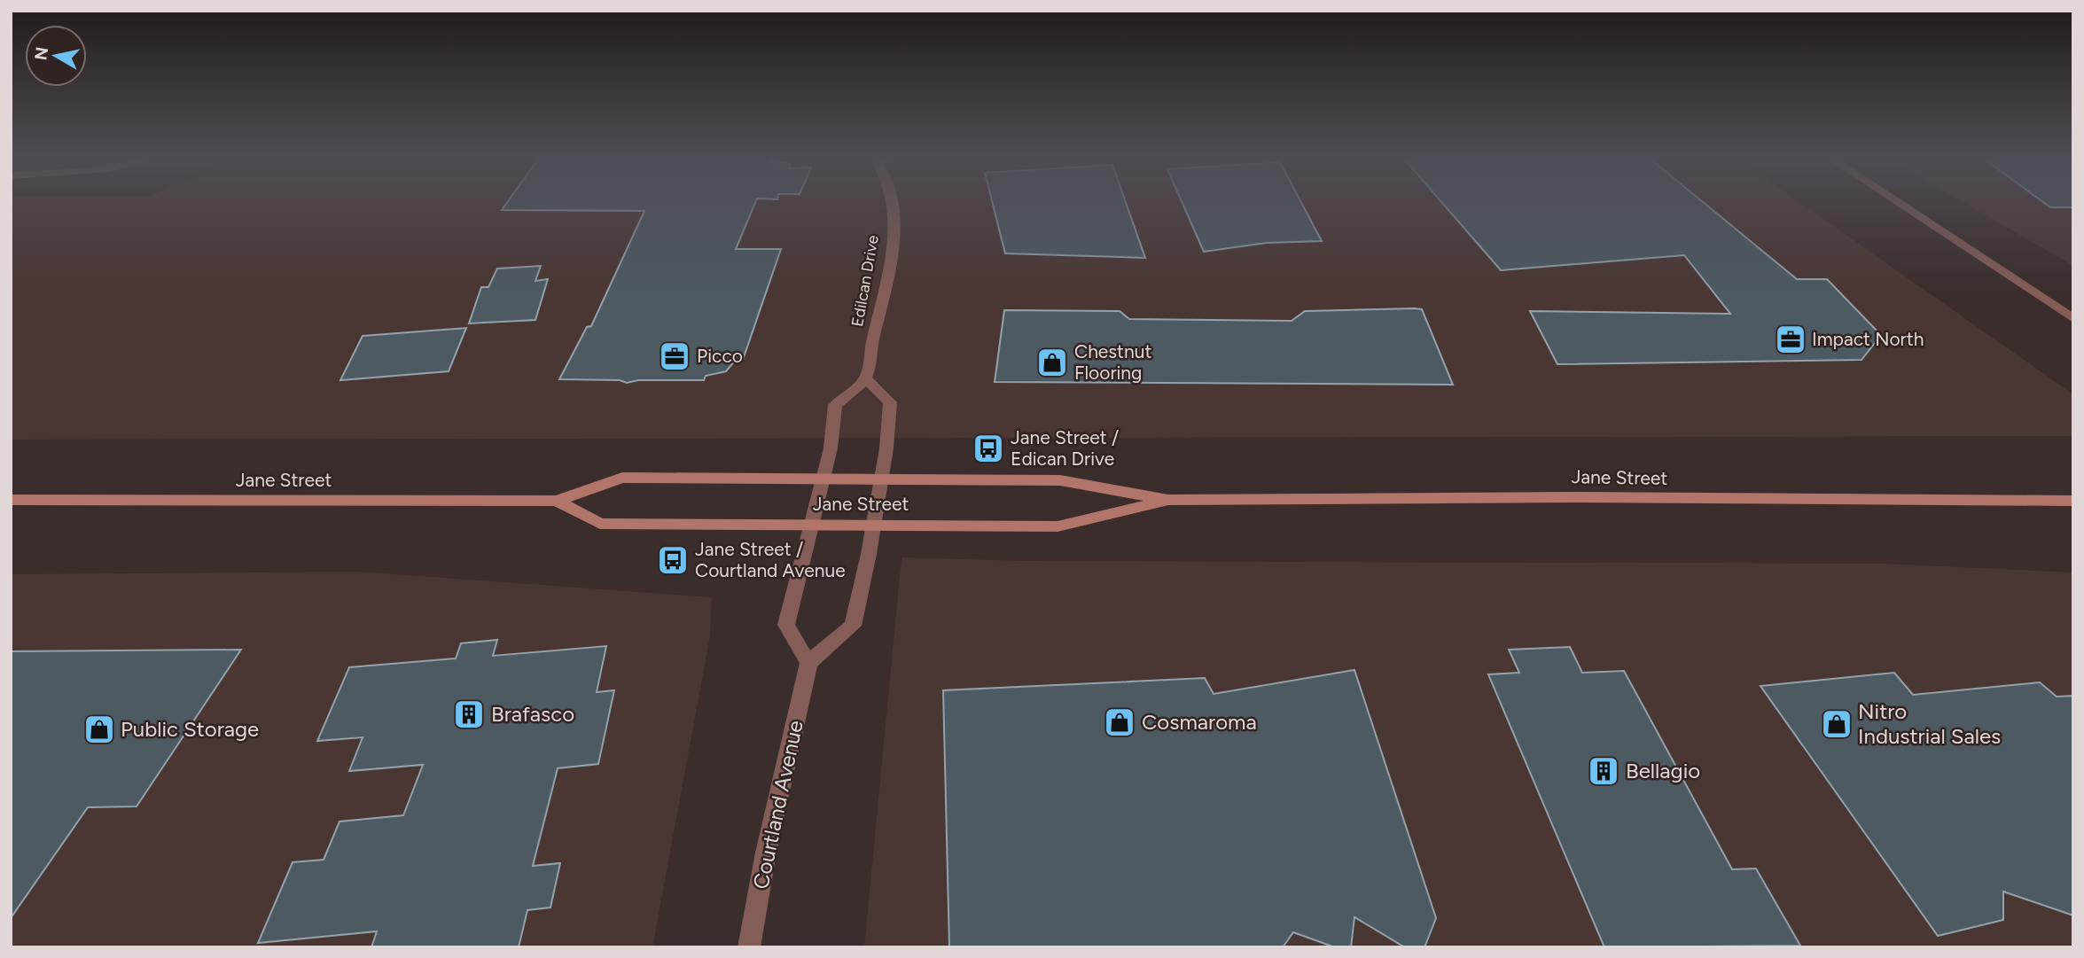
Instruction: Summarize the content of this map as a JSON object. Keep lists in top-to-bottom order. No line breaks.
{"streets":{"main road":["Jane Street"],"street":["Edilcan Drive","Courtland Avenue"]},"places":{"office":["Impact North","Picco"],"shop":["Chestnut Flooring","Cosmaroma","Nitro Industrial Sales","Public Storage"],"bus stop":["Jane Street / Edican Drive","Jane Street / Courtland Avenue"],"building":["Brafasco","Bellagio"]},"north":"left"}
